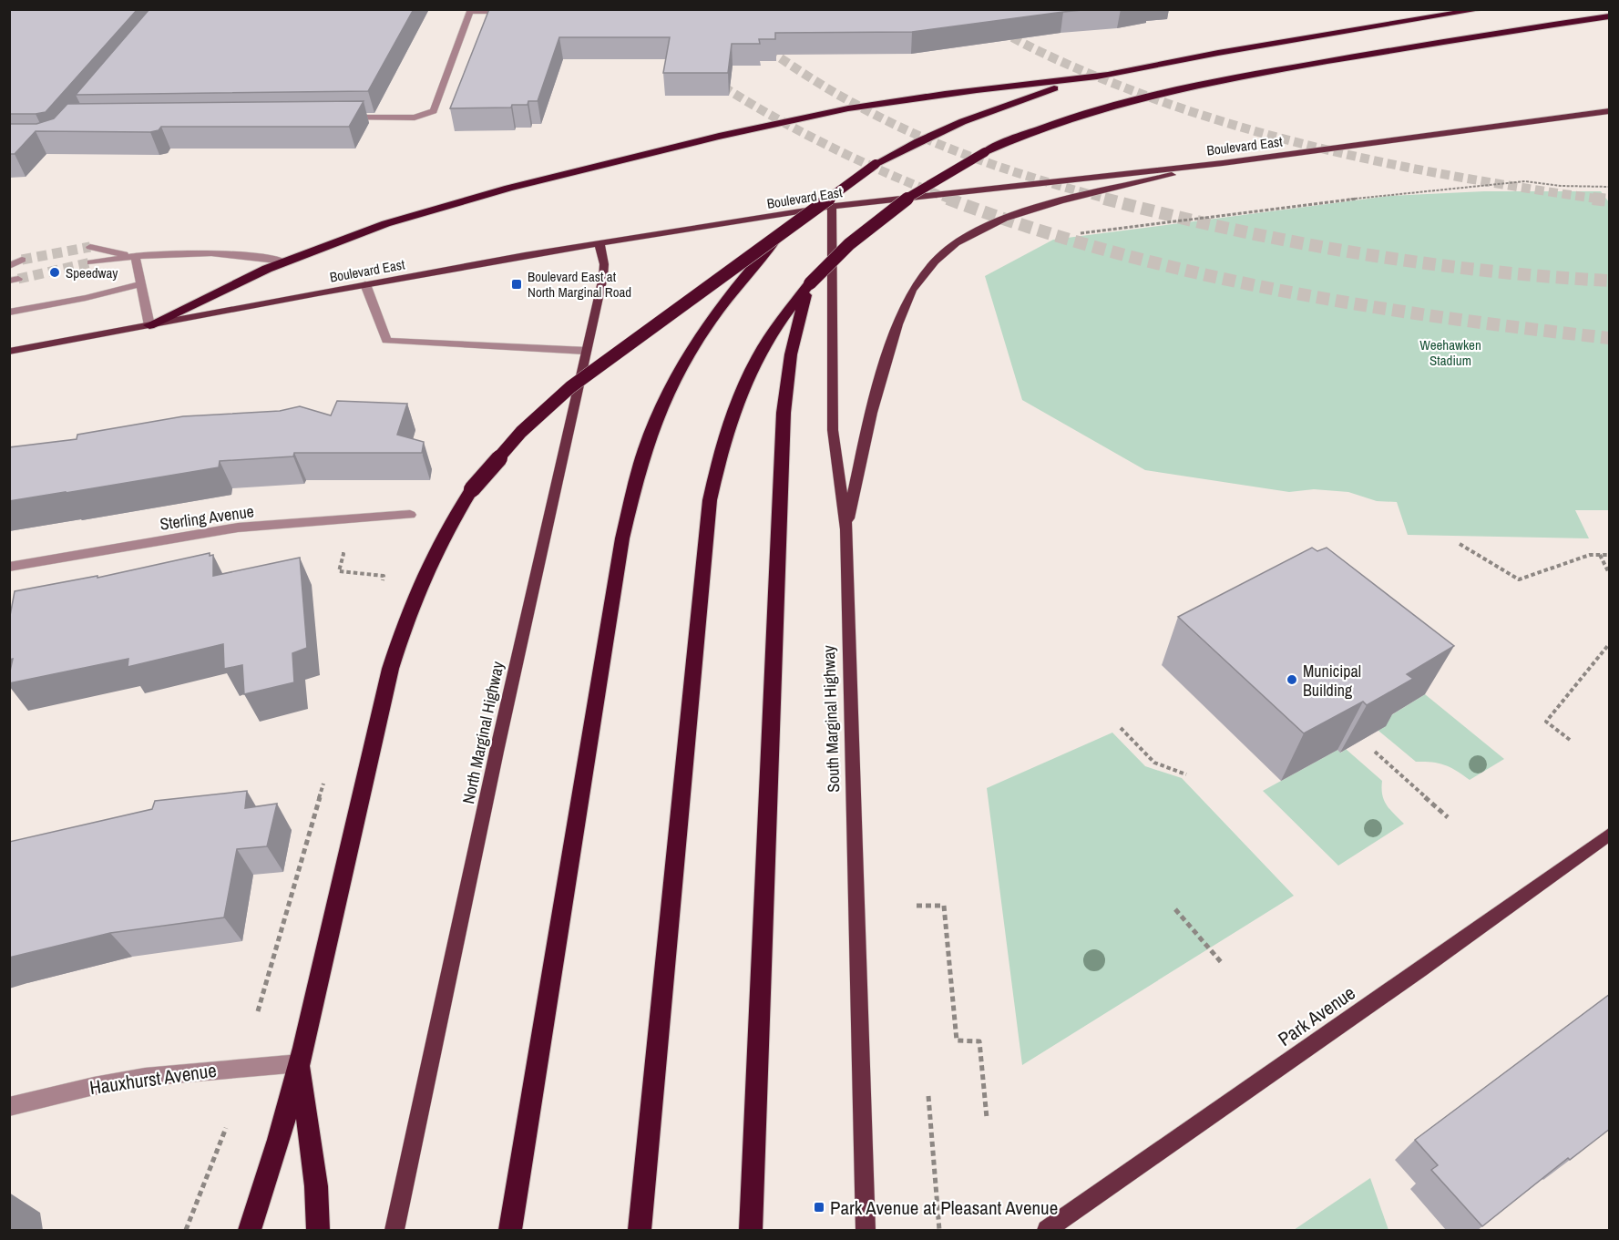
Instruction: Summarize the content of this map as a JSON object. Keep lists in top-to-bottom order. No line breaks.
{"streets":{"main road":["Boulevard East","South Marginal Highway","North Marginal Highway","Park Avenue"],"street":["Sterling Avenue","Hauxhurst Avenue"]},"crossings":[["Boulevard East","South Marginal Highway"],["Boulevard East","North Marginal Highway"]],"parks":["Weehawken Stadium"],"places":{"other":["Speedway","Municipal Building"],"transit":["Boulevard East at North Marginal Road","Park Avenue at Pleasant Avenue"]}}
